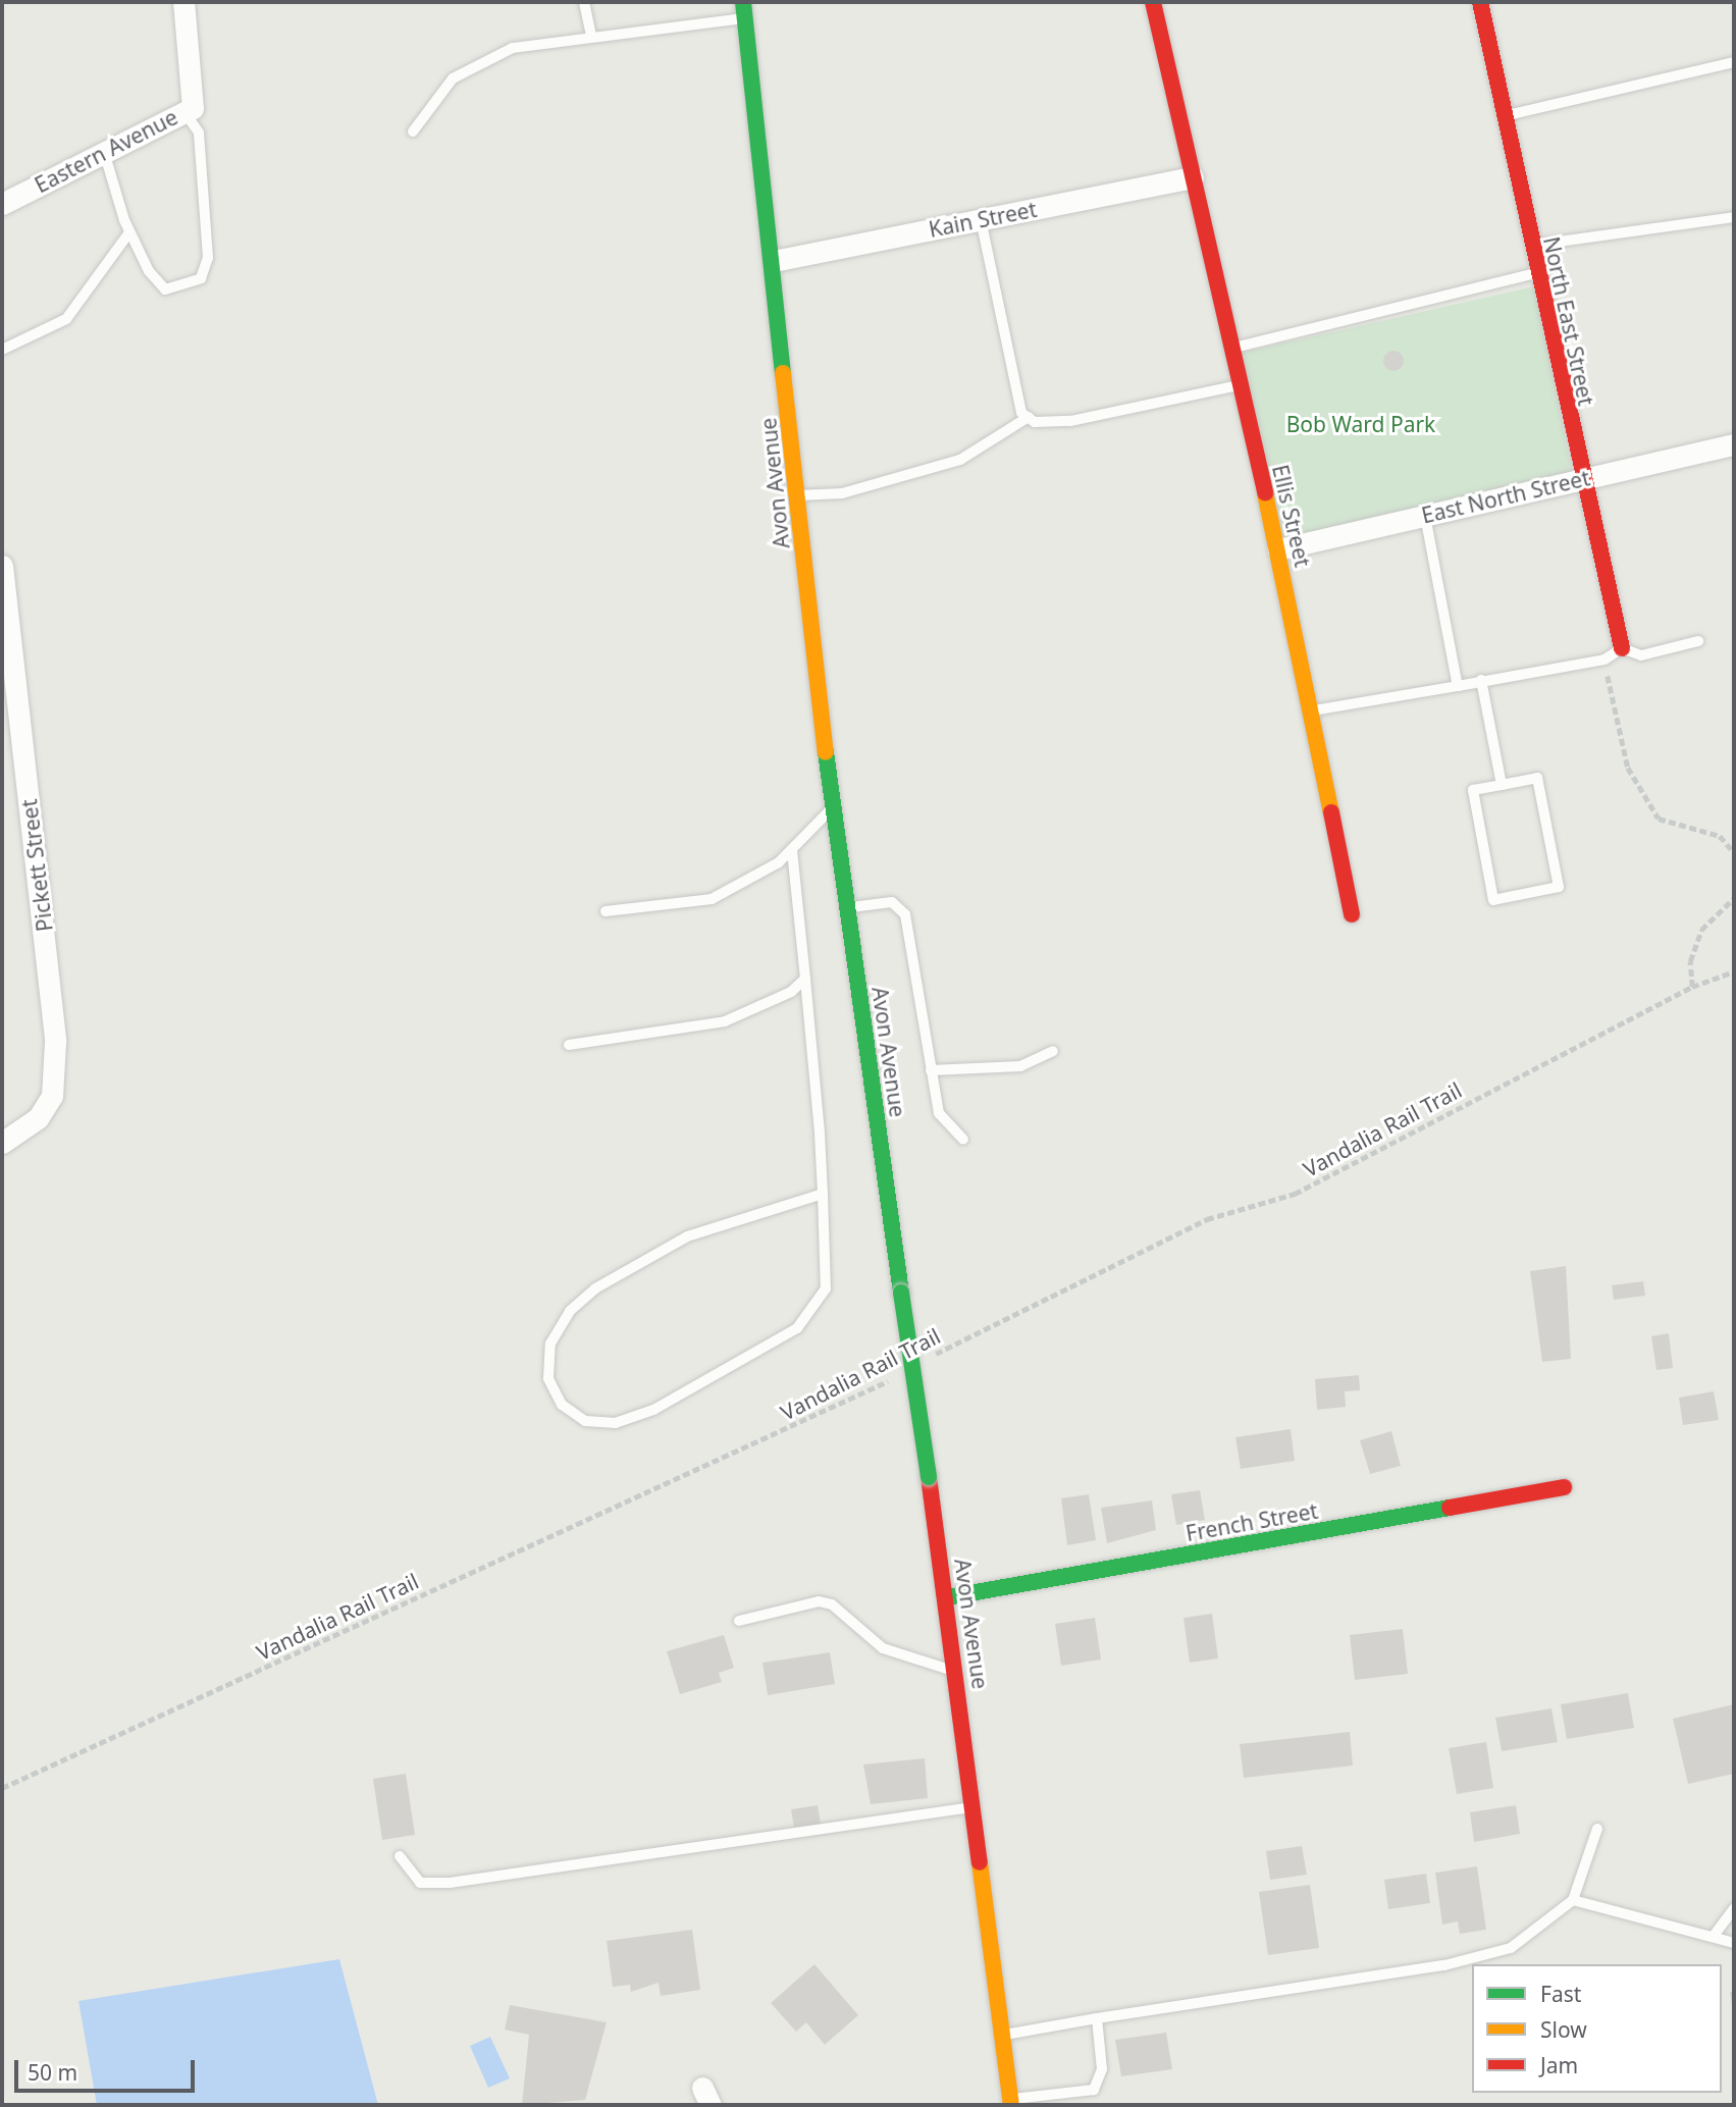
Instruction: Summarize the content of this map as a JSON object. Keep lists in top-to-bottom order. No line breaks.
{"streets":{"street":["Eastern Avenue","Kain Street","North East Street","Avon Avenue","East North Street","Ellis Street","Pickett Street","French Street"],"path":["Vandalia Rail Trail"]},"crossings":[["Kain Street","Avon Avenue"],["Kain Street","Ellis Street"],["North East Street","East North Street"],["Avon Avenue","French Street"],["East North Street","Ellis Street"]],"parks":["Bob Ward Park"],"legend":["Fast","Slow","Jam"],"scale_bar":"50 m"}
